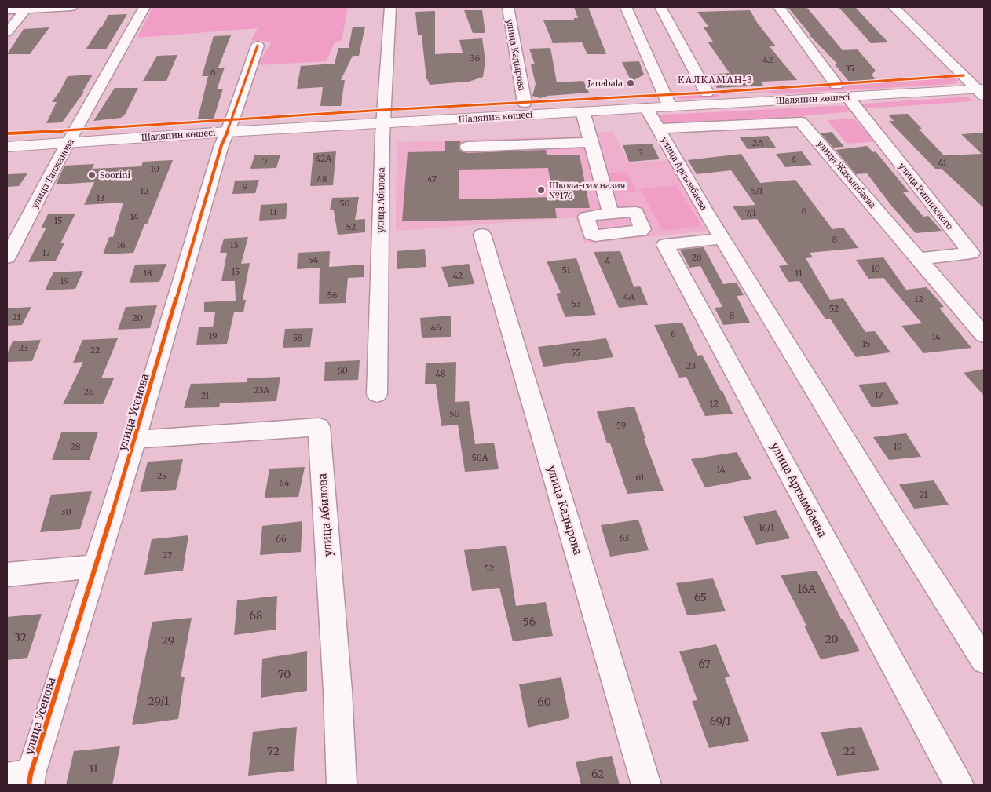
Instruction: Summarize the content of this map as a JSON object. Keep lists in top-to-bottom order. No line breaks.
{"streets":{"main road":["Шаляпин көшесі"],"street":["улица Кадырова","улица Талжанова","улица Аргымбаева","улица Жакыпбаева","улица Рипинского","улица Абилова","улица Усенова"]},"crossings":[["Шаляпин көшесі","улица Талжанова"],["Шаляпин көшесі","улица Аргымбаева"],["Шаляпин көшесі","улица Рипинского"],["Шаляпин көшесі","улица Абилова"],["Шаляпин көшесі","улица Усенова"],["улица Аргымбаева","улица Жакыпбаева"],["улица Жакыпбаева","улица Рипинского"],["улица Абилова","улица Усенова"]],"districts":["КАЛКАМАН-3"],"places":["Janabala","Soorini","Школа-гимназия №176"],"house_numbers":["36","42","35","6","2А","2","42А","4","7","41","10","48","47","9","12","5/1","13","50","6","11","7/1","14","15","52","8","16","13","17","28","54","4","10","51","15","18","11","42","19","56","4А","12","53","52","8","21","20","46","6","19","14","58","15","23","22","55","23","60","48","23А","26","17","21","12","50","59","28","19","50А","14","25","61","64","21","30","16/1","63","66","27","52","16А","65","68","56","32","20","29","67","70","29/1","60","69/1","72","22","31","62"]}
